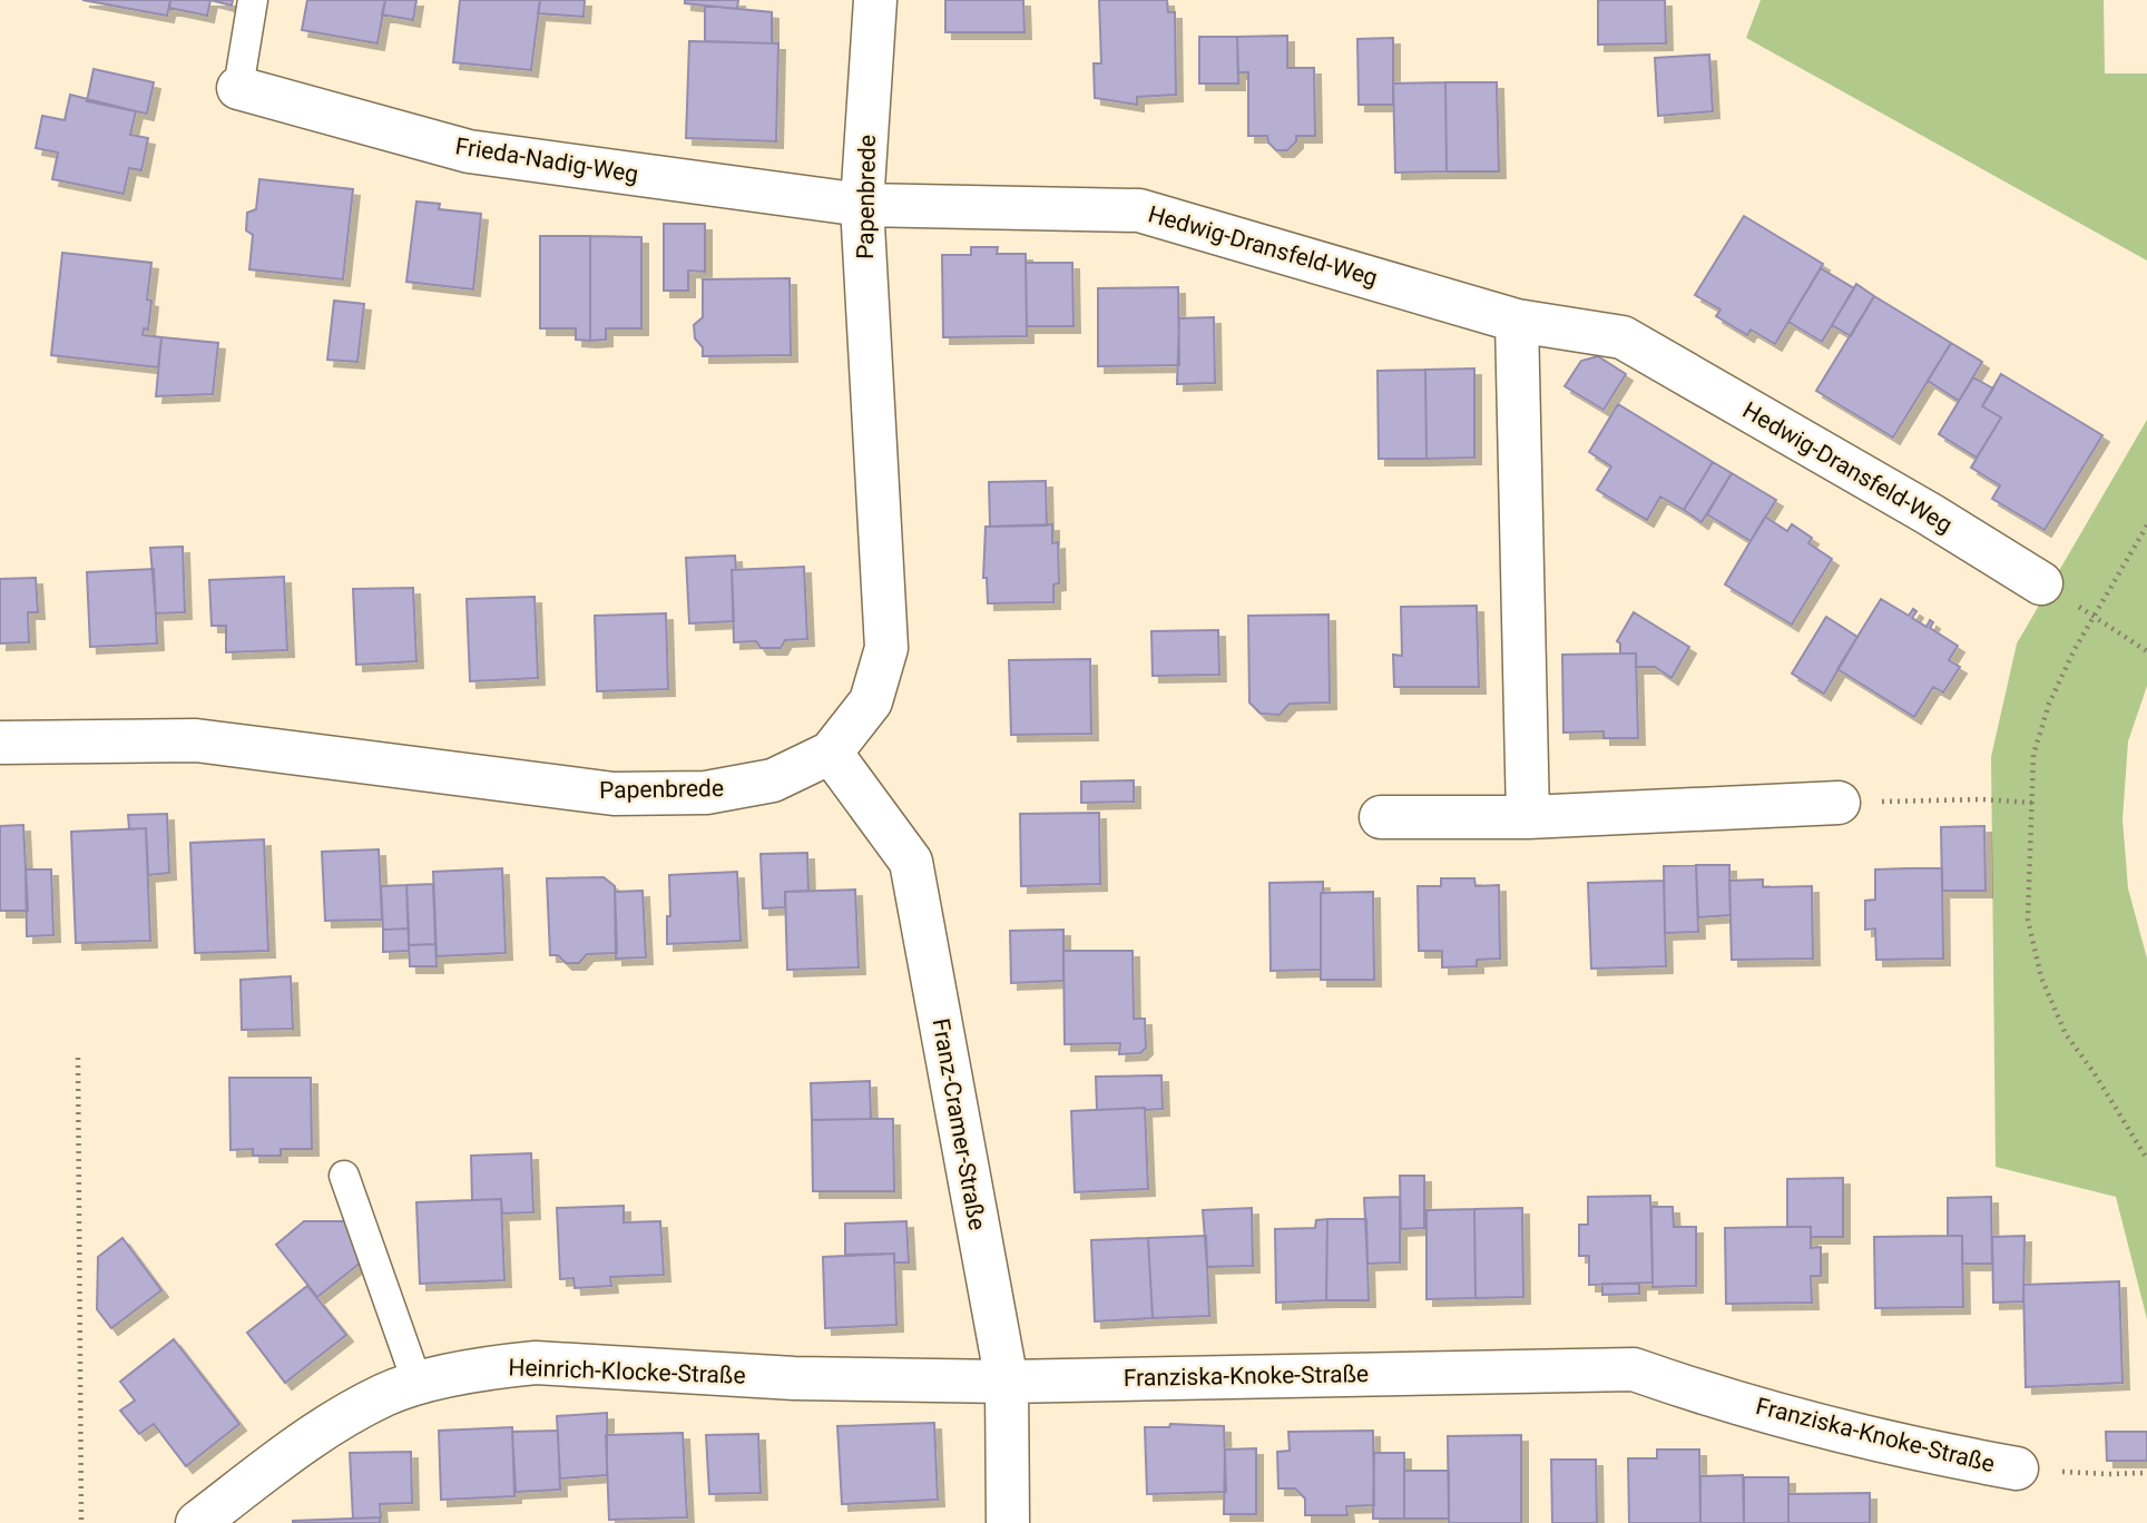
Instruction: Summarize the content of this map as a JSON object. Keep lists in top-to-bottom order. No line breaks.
{"streets":{"street":["Frieda-Nadig-Weg","Papenbrede","Hedwig-Dransfeld-Weg","Franz-Cramer-Straße","Heinrich-Klocke-Straße","Franziska-Knoke-Straße"]},"crossings":[["Frieda-Nadig-Weg","Papenbrede"],["Frieda-Nadig-Weg","Hedwig-Dransfeld-Weg"],["Papenbrede","Hedwig-Dransfeld-Weg"],["Papenbrede","Franz-Cramer-Straße"],["Franz-Cramer-Straße","Heinrich-Klocke-Straße"],["Franz-Cramer-Straße","Franziska-Knoke-Straße"],["Heinrich-Klocke-Straße","Franziska-Knoke-Straße"]]}
